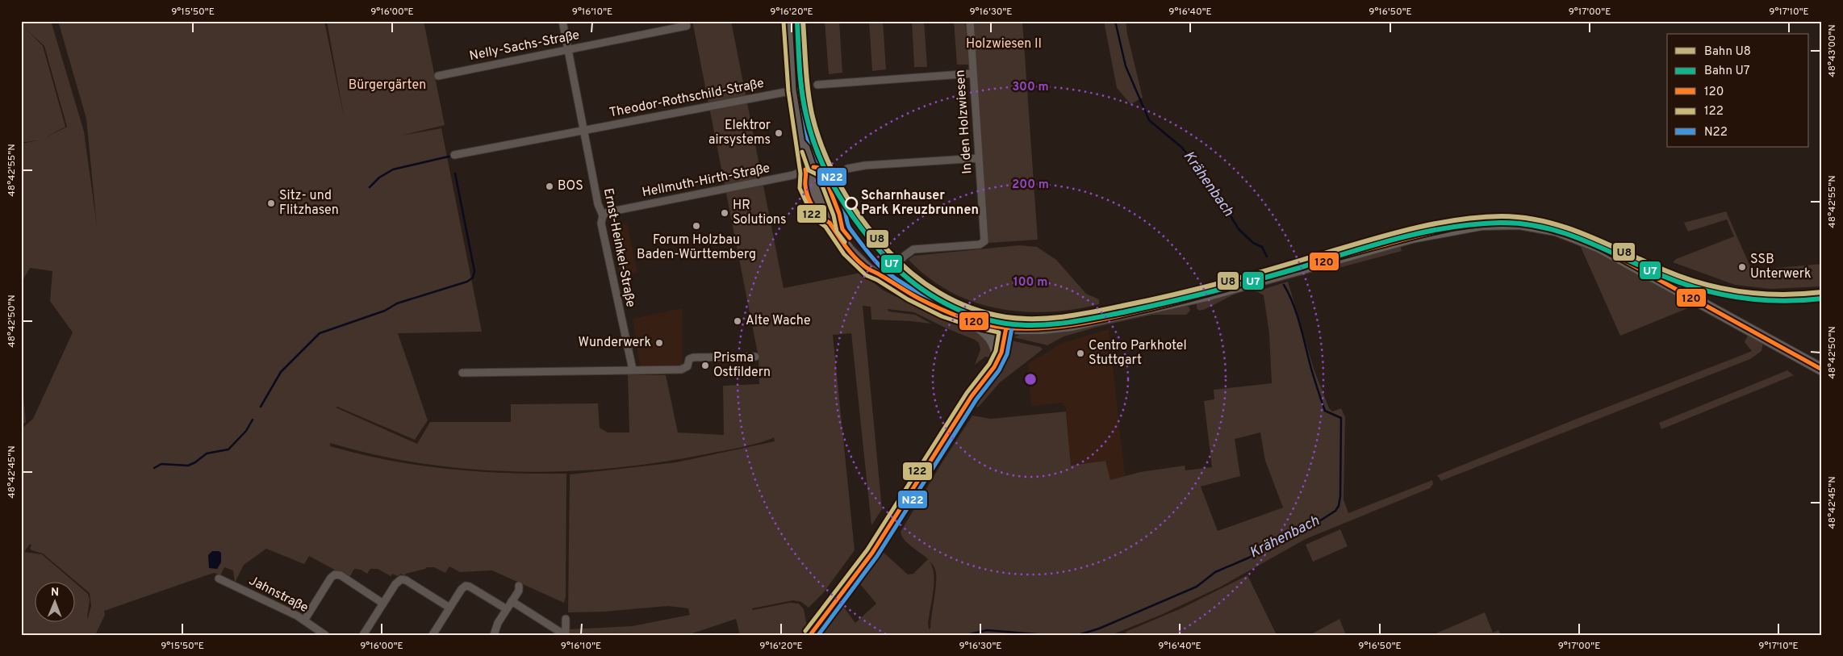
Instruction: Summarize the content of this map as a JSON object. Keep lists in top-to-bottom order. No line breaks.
{"streets":{"street":["Nelly-Sachs-Straße","Theodor-Rothschild-Straße","In den Holzwiesen","Hellmuth-Hirth-Straße","Ernst-Heinkel-Straße","Jahnstraße"]},"crossings":[["Theodor-Rothschild-Straße","Ernst-Heinkel-Straße"],["Hellmuth-Hirth-Straße","Ernst-Heinkel-Straße"]],"water":["Krähenbach"],"parks":["Holzwiesen II","Bürgergärten"],"places":["Elektror airsystems","BOS","Sitz- und Flitzhasen","Scharnhauser Park Kreuzbrunnen","HR Solutions","Forum Holzbau Baden-Württemberg","SSB Unterwerk","Alte Wache","Wunderwerk","Centro Parkhotel Stuttgart","Prisma Ostfildern"],"lines":["rail line U8","transit line N22","rail line U7","transit line 122","transit line 120"],"legend":["Bahn U8","Bahn U7","120","122","N22"],"north":"top","coordinates":["9°15'50\"E","9°16'00\"E","9°16'10\"E","9°16'20\"E","9°16'30\"E","9°16'40\"E","9°16'50\"E","9°17'00\"E","9°17'10\"E","48°43'00\"N","48°42'55\"N","48°42'50\"N","48°42'45\"N"],"rings":["300 m","200 m","100 m"]}
